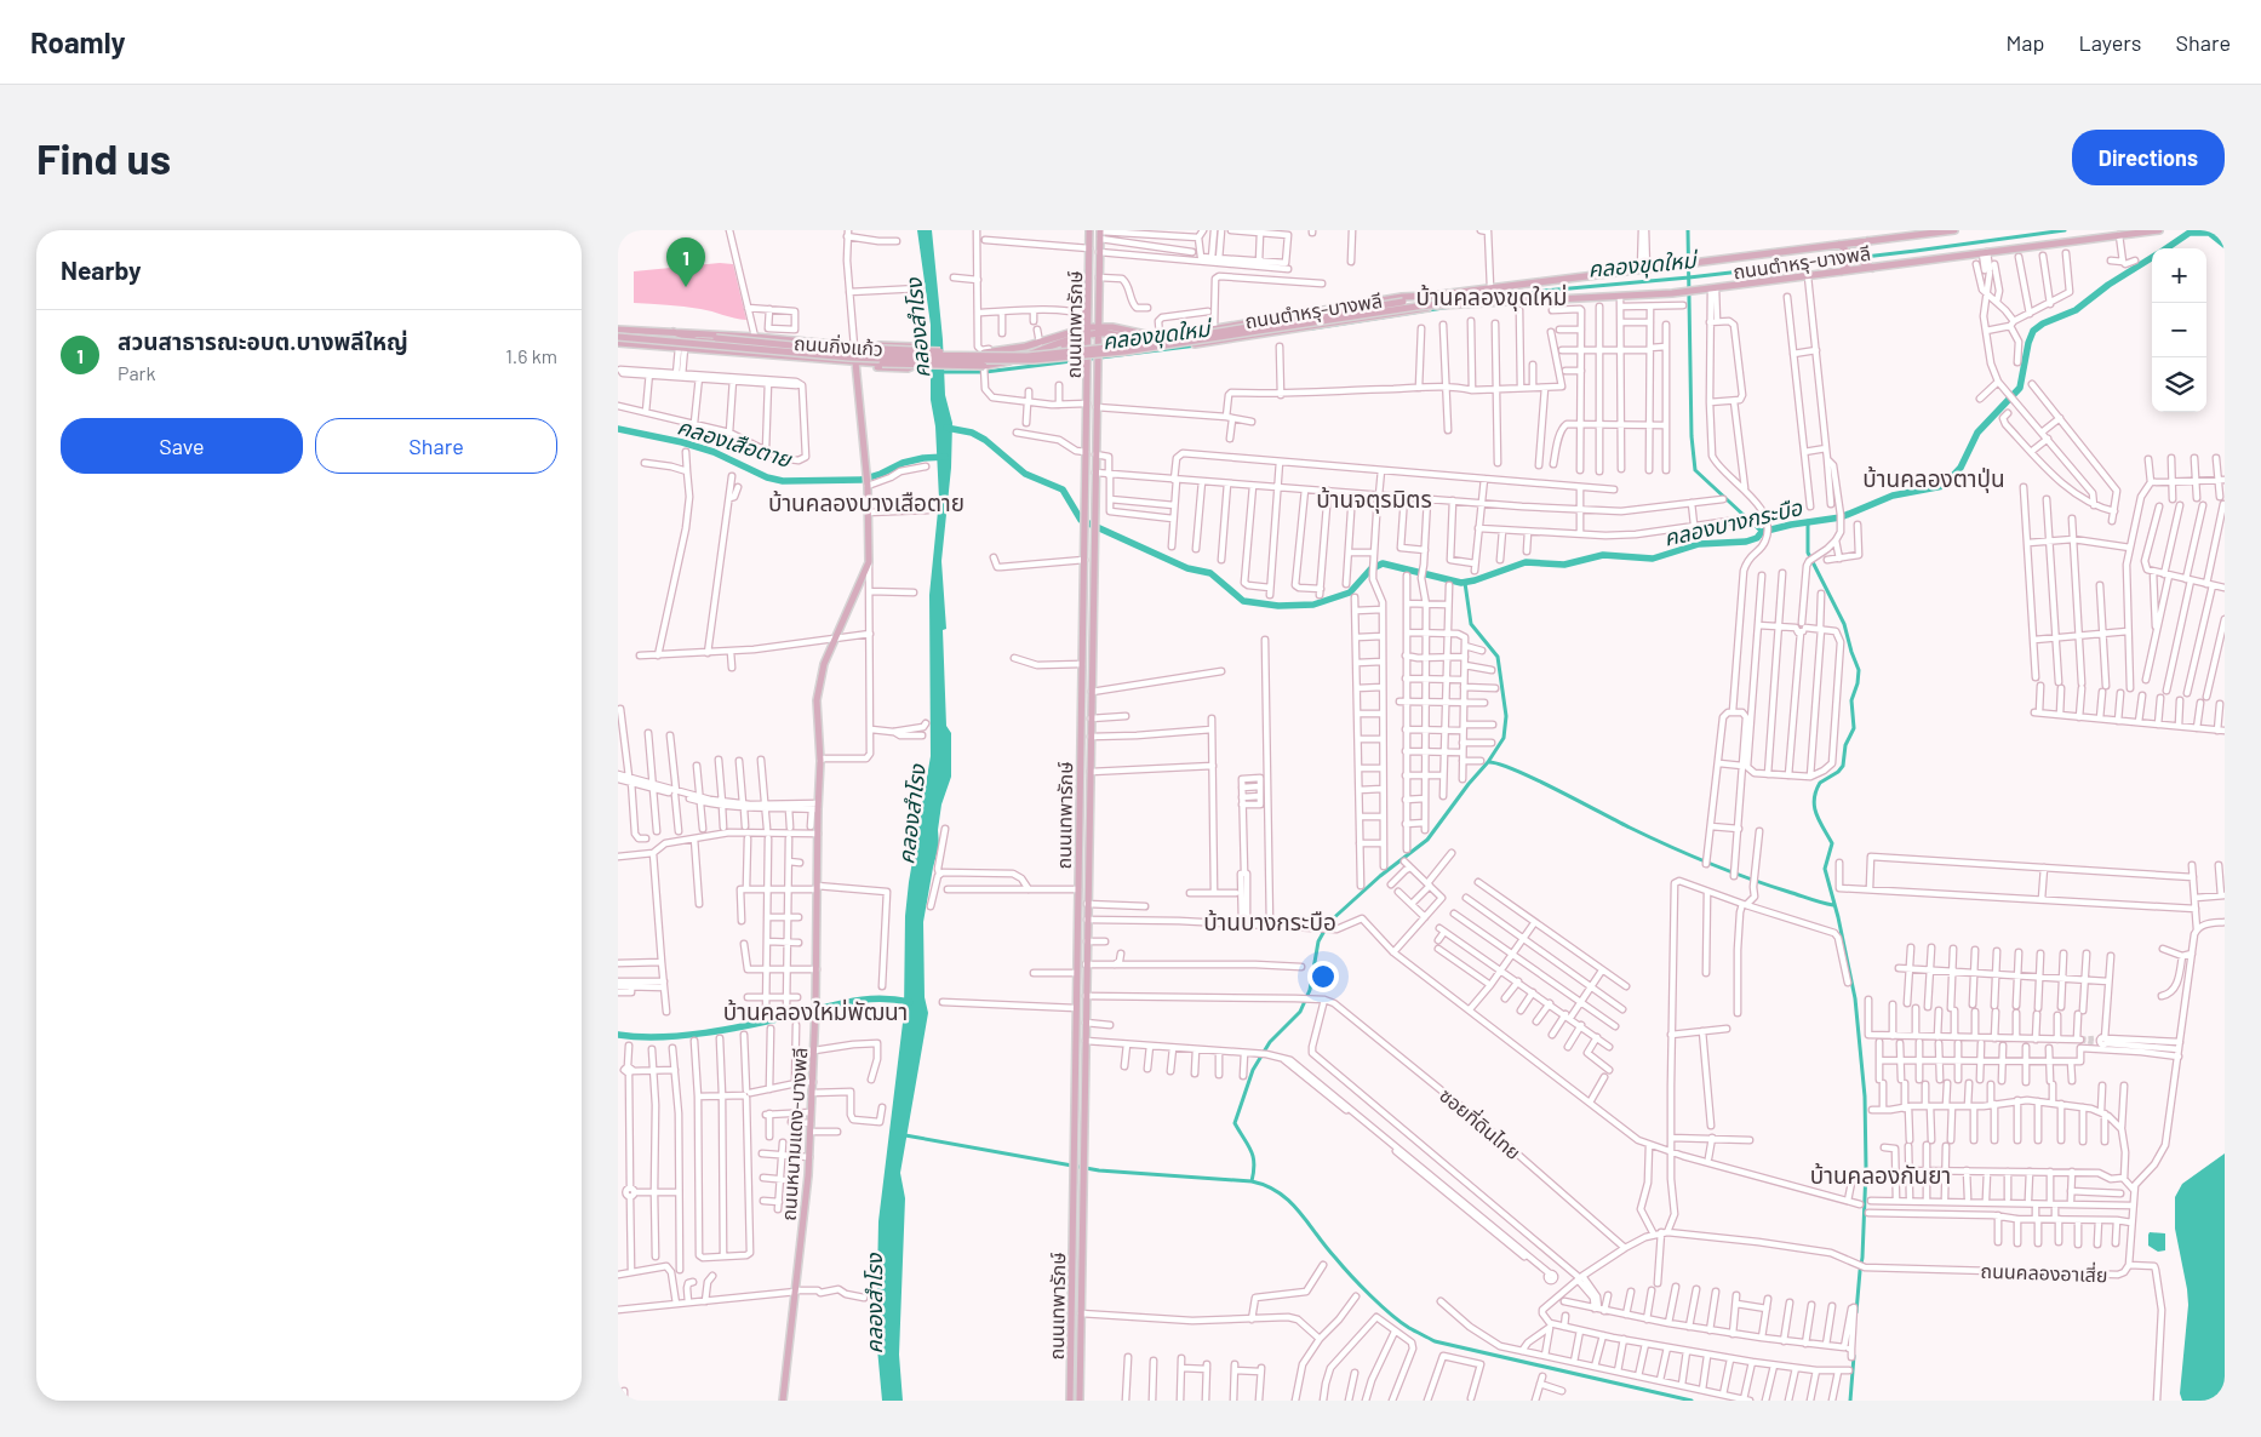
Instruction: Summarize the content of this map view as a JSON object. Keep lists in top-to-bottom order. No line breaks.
{"streets":{"main road":["ถนนตำหรุ-บางพลี","ถนนเทพารักษ์","ถนนกิ่งแก้ว","ถนนหนามแดง-บางพลี"],"street":["ซอยที่ดินไทย","ถนนคลองอาเสี่ย"]},"crossings":[["ถนนตำหรุ-บางพลี","ถนนเทพารักษ์"],["ถนนตำหรุ-บางพลี","ถนนกิ่งแก้ว"],["ถนนเทพารักษ์","ถนนกิ่งแก้ว"],["ถนนกิ่งแก้ว","ถนนหนามแดง-บางพลี"]],"districts":["บ้านคลองขุดใหม่","บ้านคลองตาปุ่น","บ้านจตุรมิตร","บ้านคลองบางเสือตาย","บ้านบางกระบือ","บ้านคลองใหม่พัฒนา","บ้านคลองกันยา"],"water":["คลองขุดใหม่","คลองสำโรง","คลองเสือตาย","คลองบางกระบือ"],"page":{"header":"Roamly","nav":["Map","Layers","Share"],"buttons":["Directions",["Save","Share"]],"title":"Find us","heading":"Nearby","pins":"1","map_buttons":["+","−"],"list":[{"mark":"1","name":"สวนสาธารณะอบต.บางพลีใหญ่","note":"Park","value":"1.6 km"}]}}
